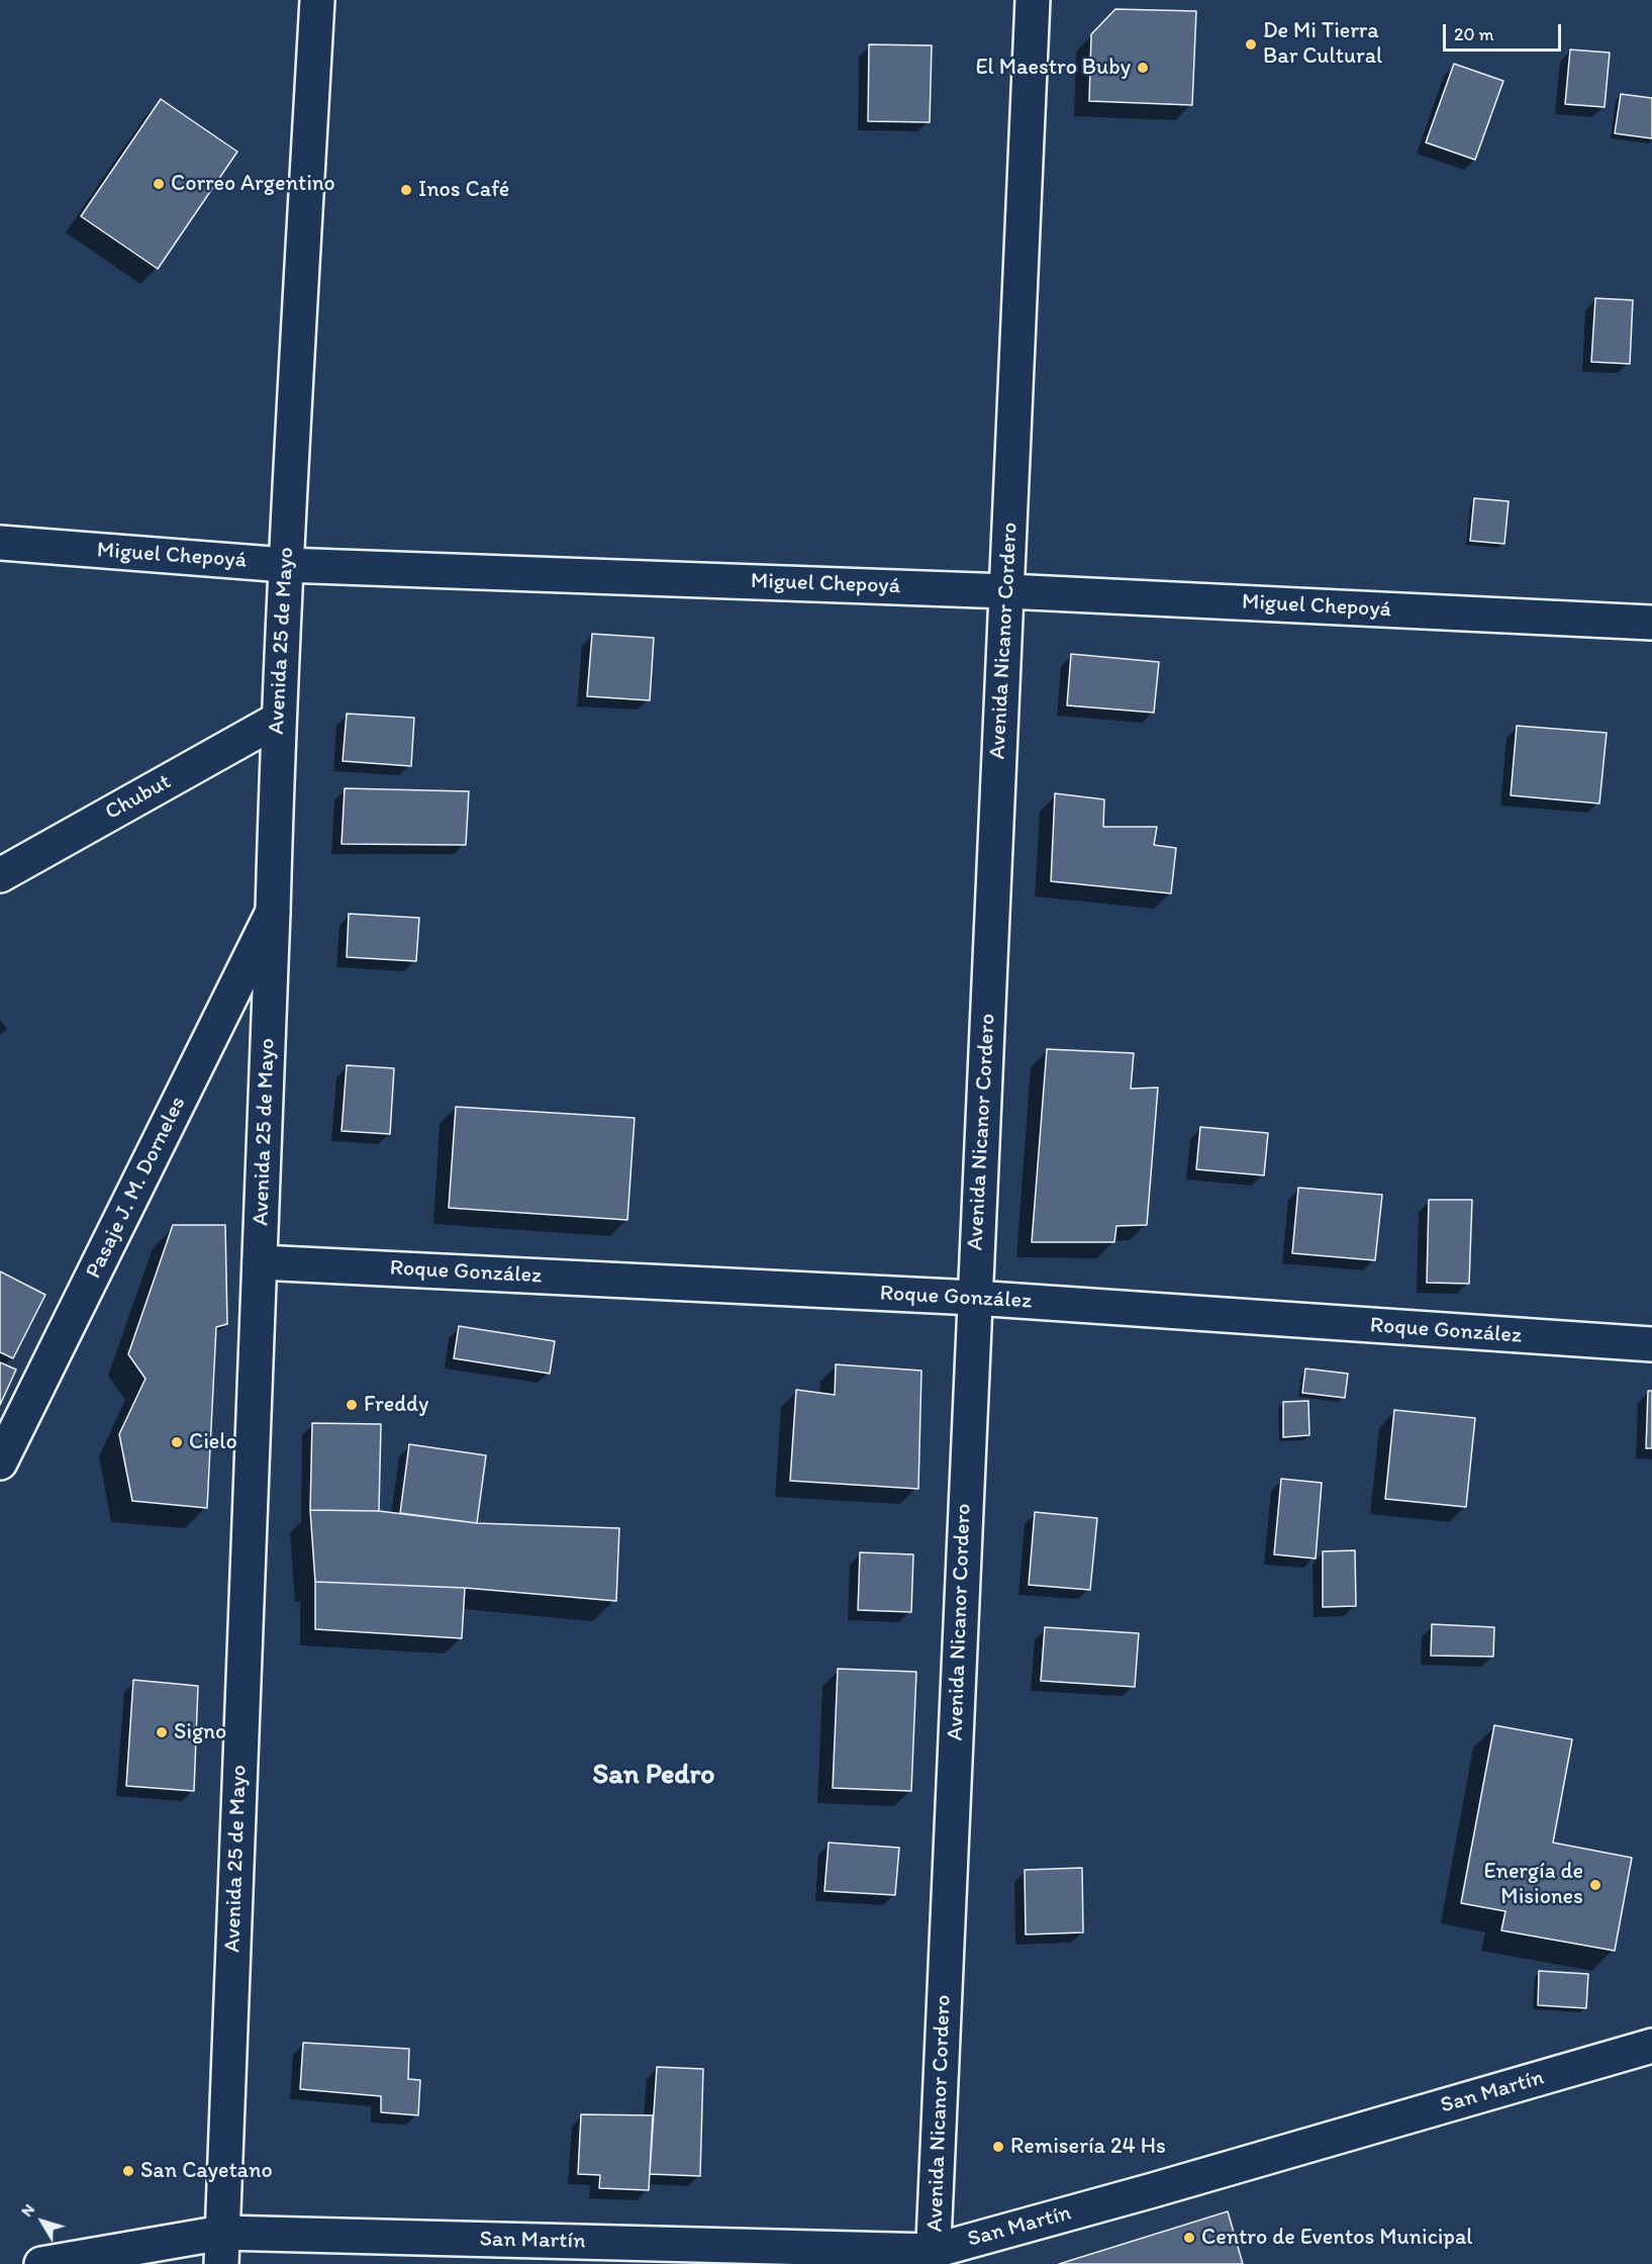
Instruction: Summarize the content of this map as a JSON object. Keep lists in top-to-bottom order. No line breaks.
{"streets":{"street":["Miguel Chepoyá","Avenida 25 de Mayo","Avenida Nicanor Cordero","Chubut","Pasaje J. M. Dorneles","Roque González","San Martín"]},"crossings":[["Miguel Chepoyá","Avenida 25 de Mayo"],["Miguel Chepoyá","Avenida Nicanor Cordero"],["Avenida 25 de Mayo","Chubut"],["Avenida 25 de Mayo","Pasaje J. M. Dorneles"],["Avenida 25 de Mayo","Roque González"],["Avenida 25 de Mayo","San Martín"],["Avenida Nicanor Cordero","Roque González"],["Avenida Nicanor Cordero","San Martín"]],"districts":["San Pedro"],"places":["De Mi Tierra Bar Cultural","El Maestro Buby","Correo Argentino","Inos Café","Freddy","Cielo","Signo","Energía de Misiones","Remisería 24 Hs","San Cayetano","Centro de Eventos Municipal"],"scale_bar":"20 m","north":"top left"}
